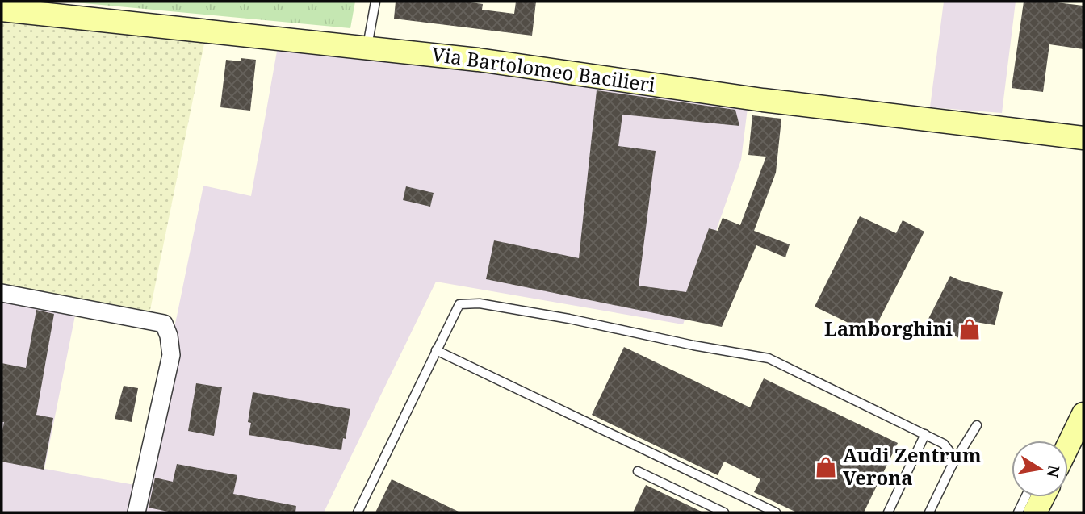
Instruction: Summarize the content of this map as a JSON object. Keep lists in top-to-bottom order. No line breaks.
{"streets":{"street":["Via Bartolomeo Bacilieri"]},"places":{"shop":["Lamborghini","Audi Zentrum Verona"]},"north":"right"}
